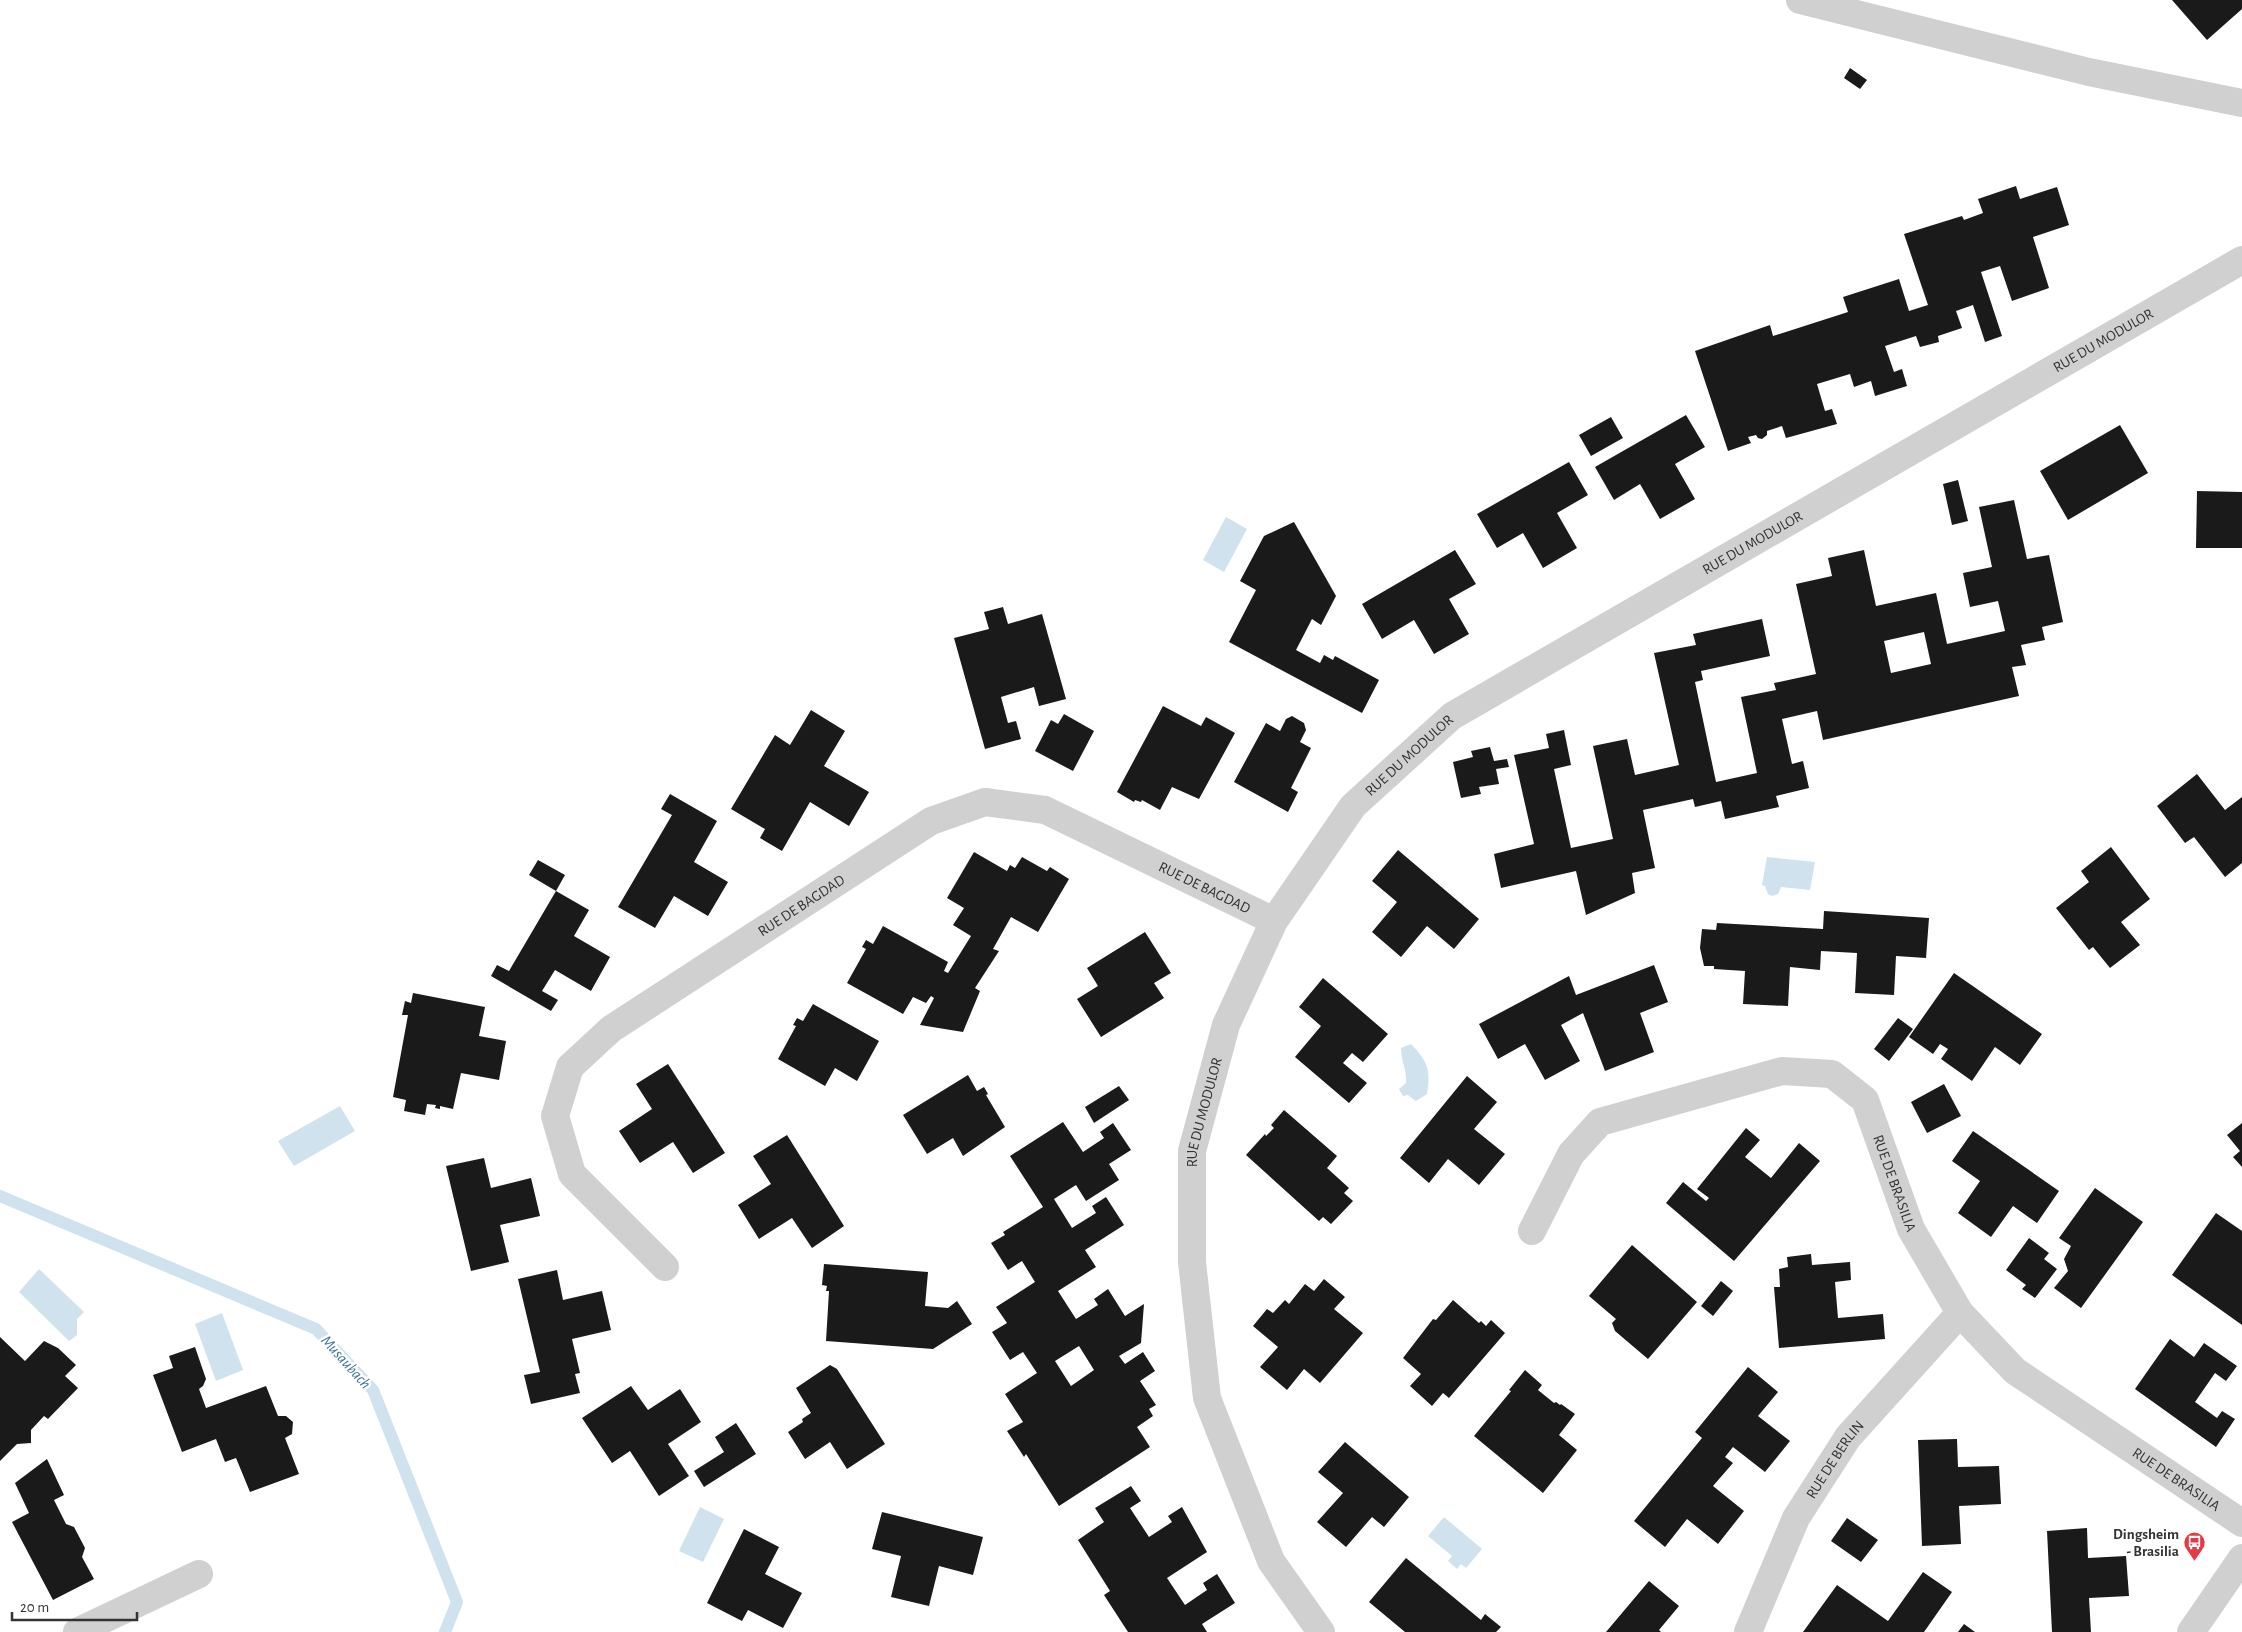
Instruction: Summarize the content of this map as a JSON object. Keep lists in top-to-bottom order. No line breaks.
{"streets":{"street":["RUE DU MODULOR","RUE DE BAGDAD","RUE DE BRASILIA","RUE DE BERLIN"]},"crossings":[["RUE DU MODULOR","RUE DE BAGDAD"],["RUE DE BRASILIA","RUE DE BERLIN"]],"water":["Musaubach"],"places":{"bus stop":["Dingsheim - Brasilia"]},"scale_bar":"20 m"}
